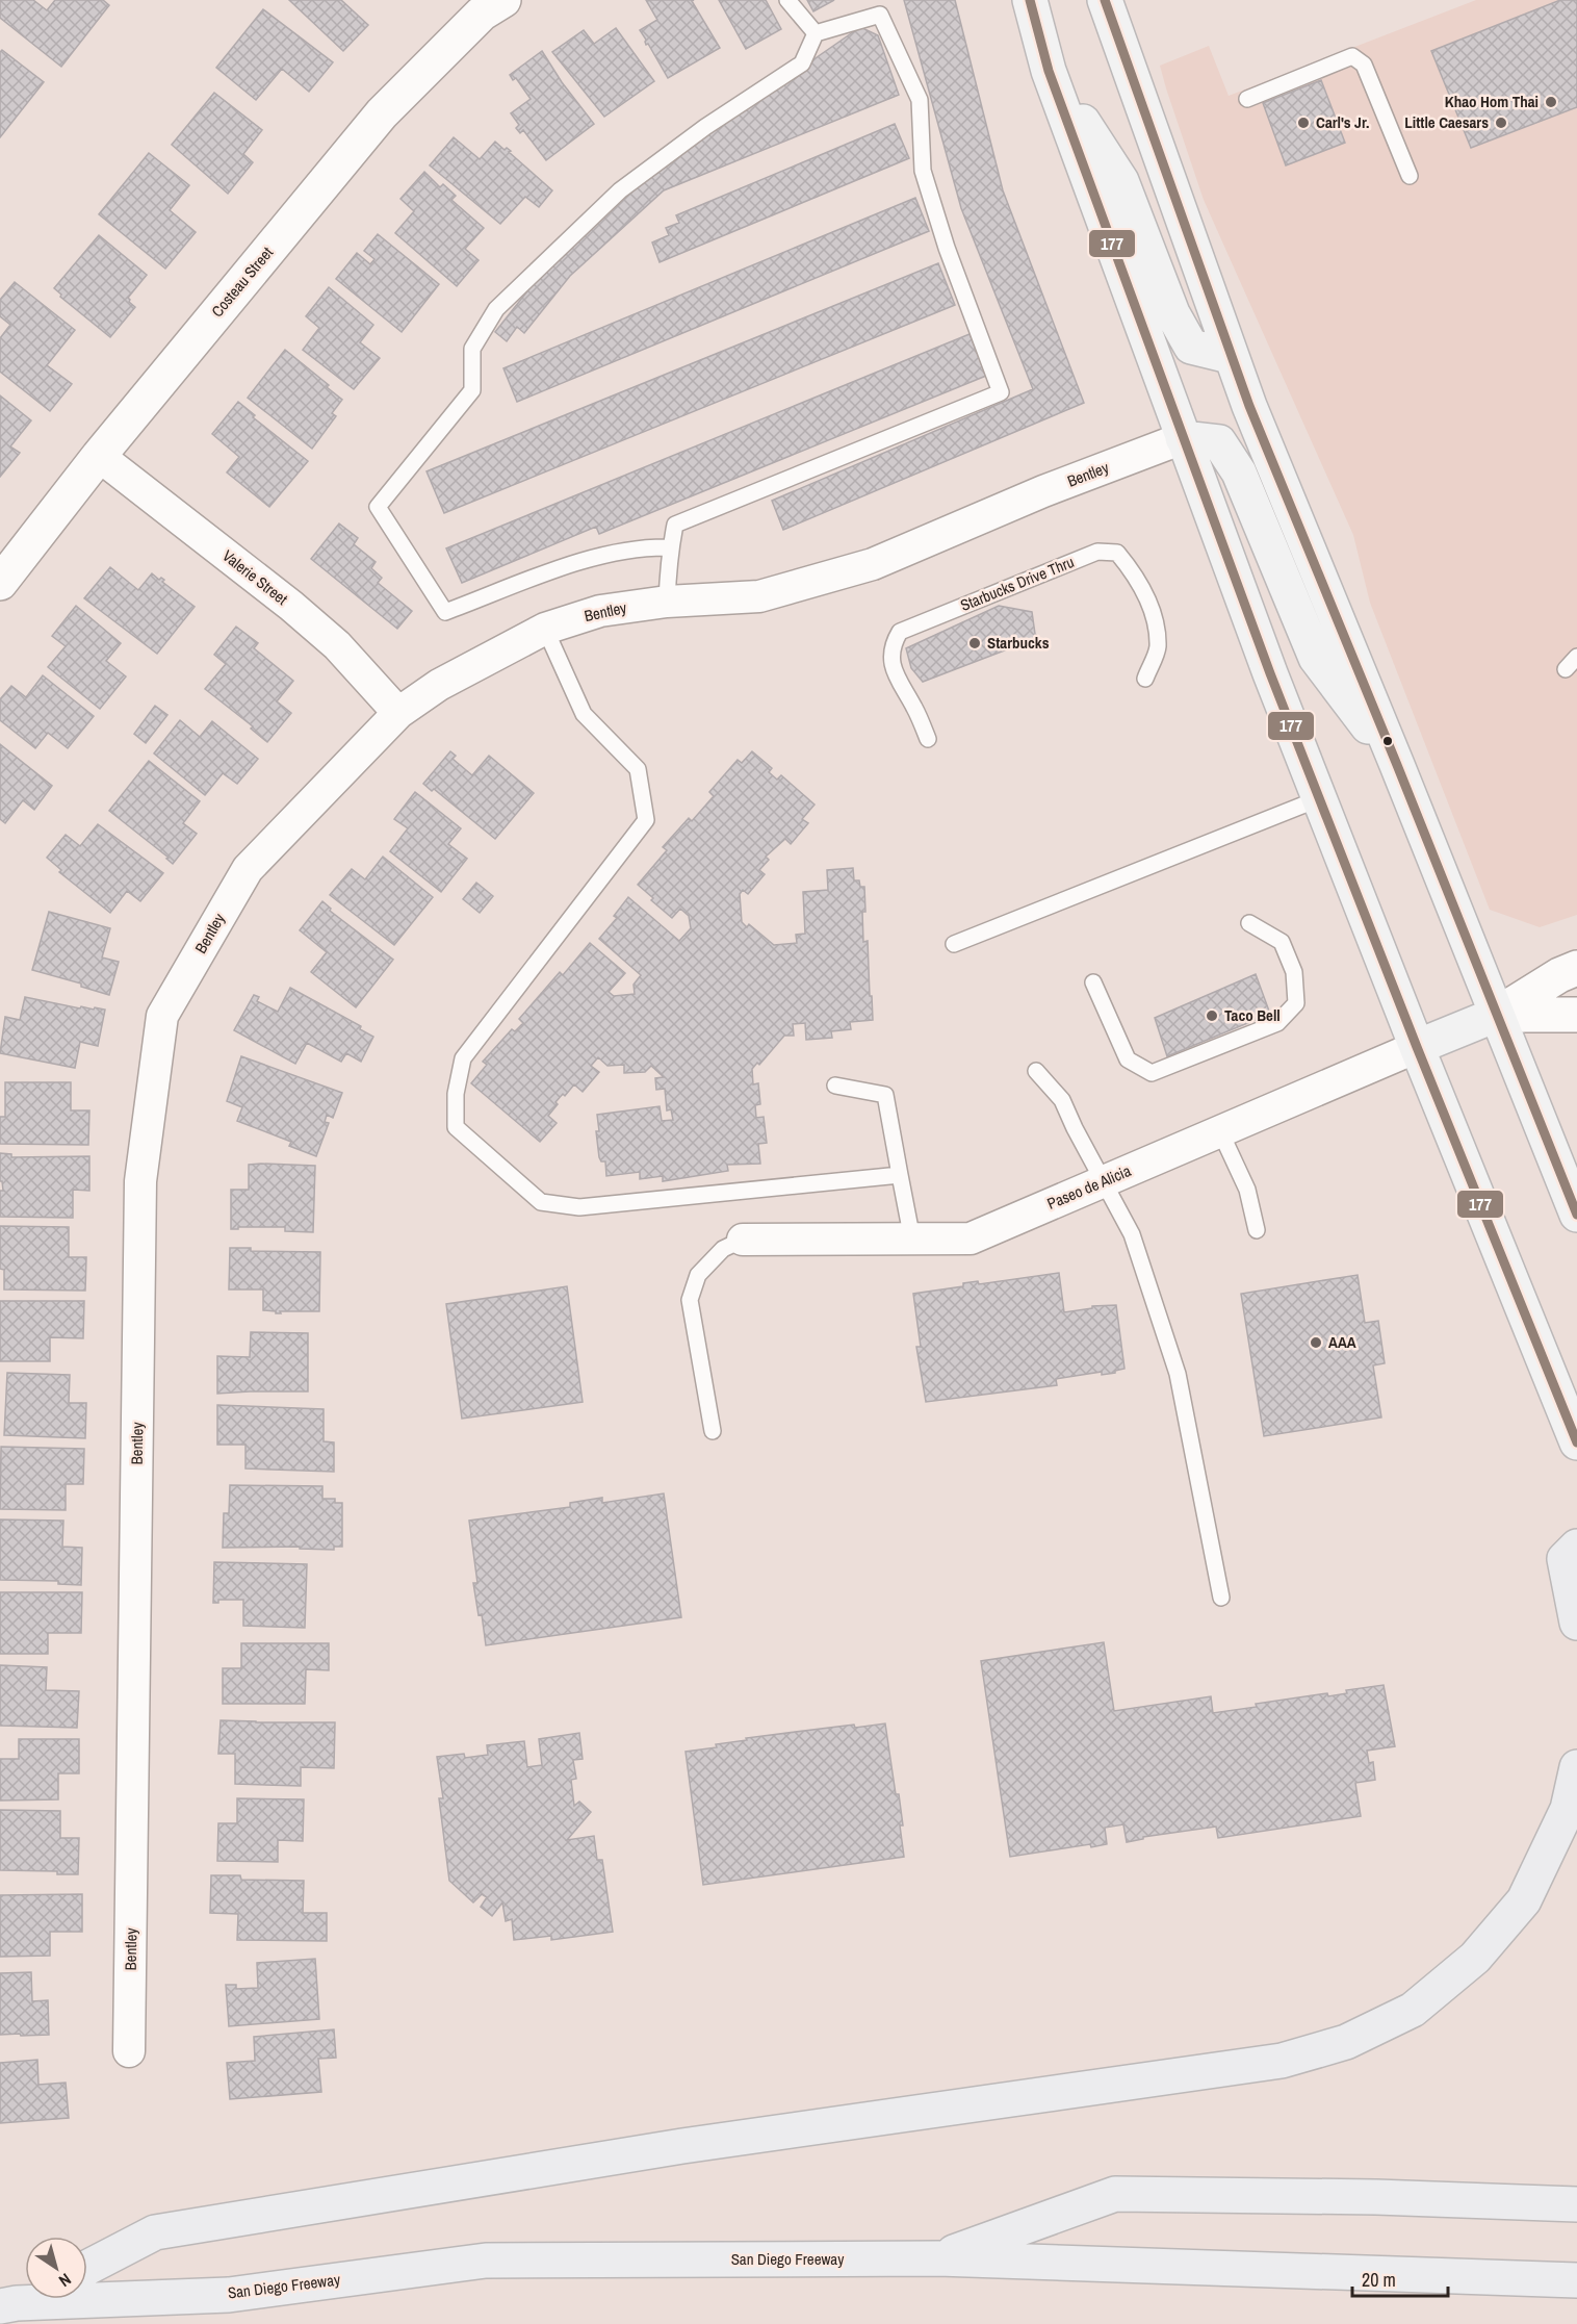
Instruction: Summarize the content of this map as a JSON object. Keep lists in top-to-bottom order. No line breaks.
{"streets":{"highway":["San Diego Freeway"],"street":["Costeau Street","Bentley","Valerie Street","Paseo de Alicia"],"lane":["Starbucks Drive Thru"]},"crossings":[["Costeau Street","Valerie Street"],["Bentley","Valerie Street"]],"places":["Khao Hom Thai","Carl's Jr.","Little Caesars","Starbucks","Taco Bell","AAA"],"lines":["transit line 177"],"scale_bar":"20 m","north":"bottom right"}
